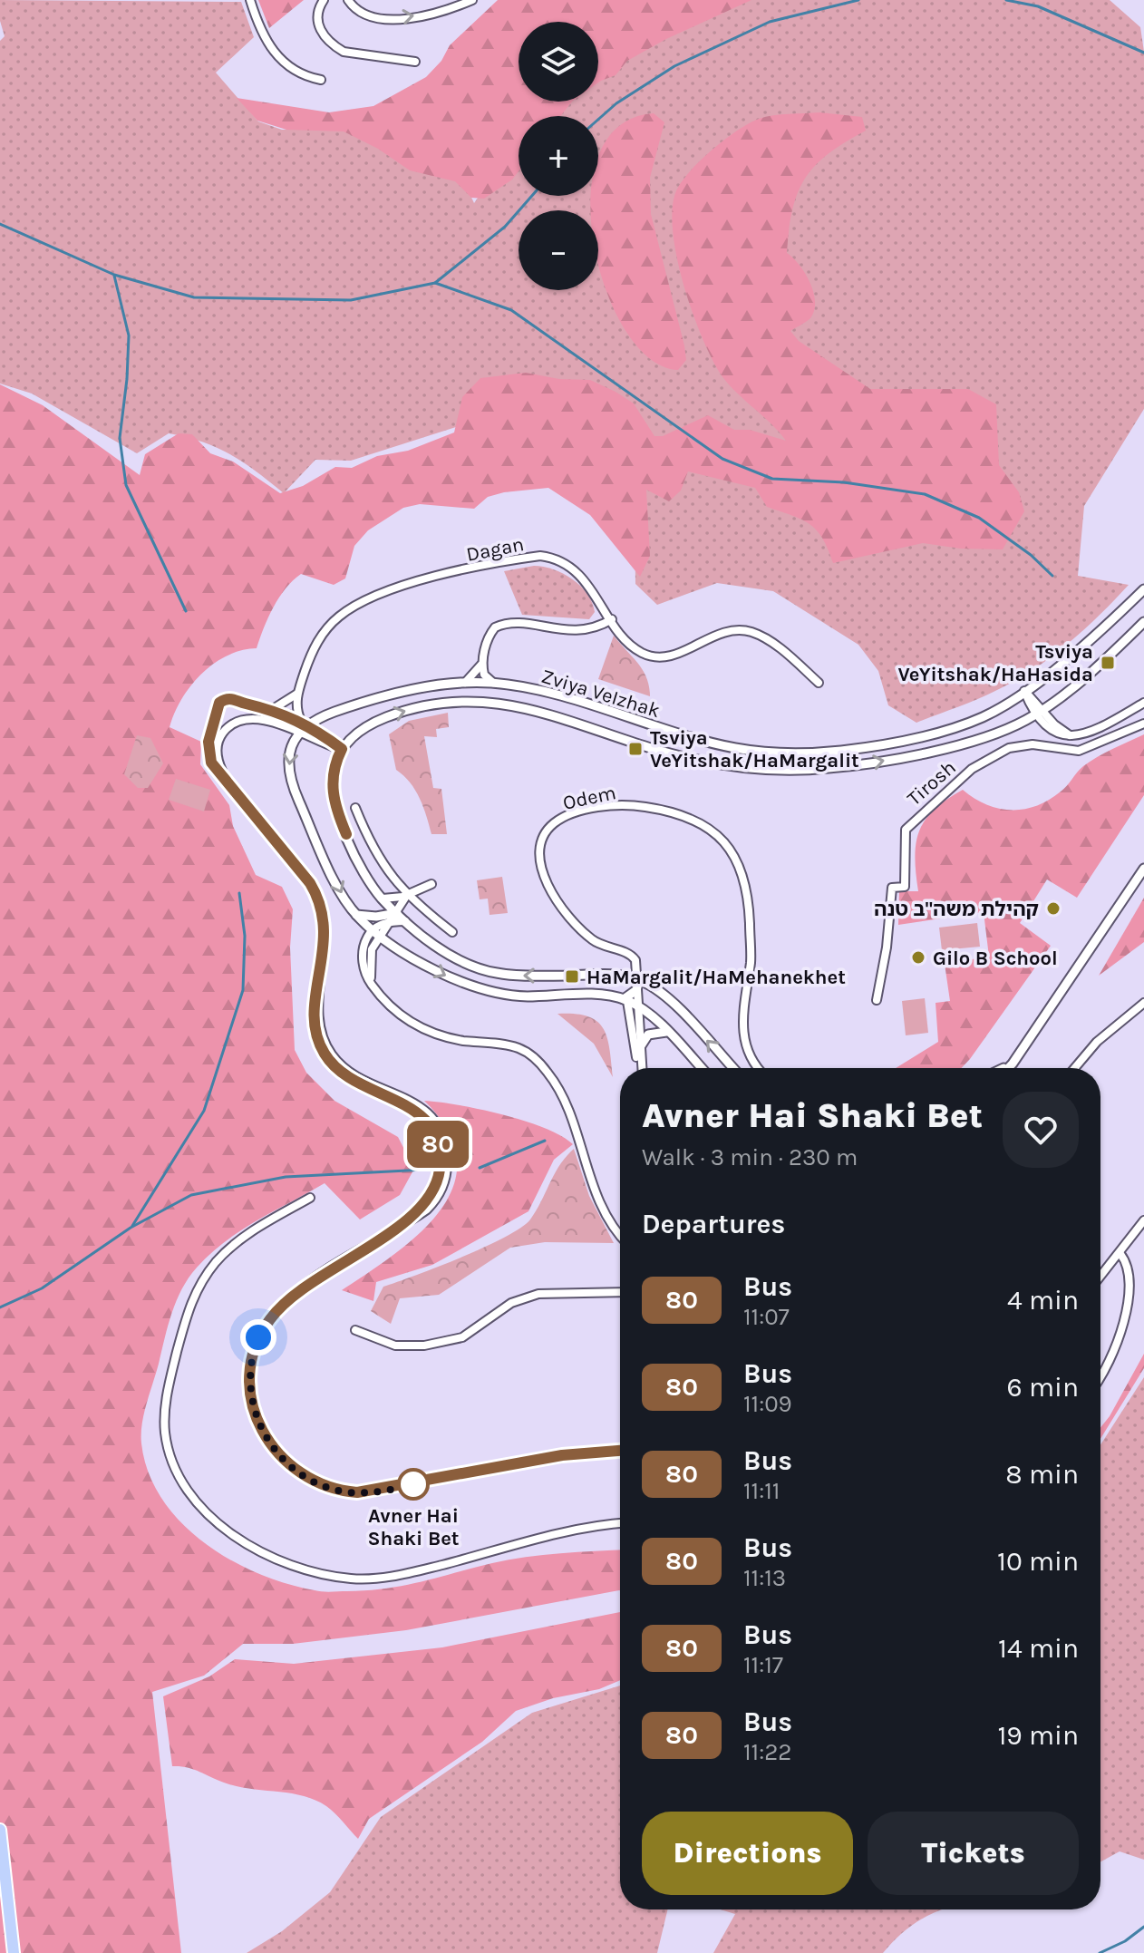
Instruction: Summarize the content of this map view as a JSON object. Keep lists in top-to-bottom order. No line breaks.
{"streets":{"street":["Dagan","Zviya VeIzhak","Tirosh","Odem"]},"crossings":[["Dagan","Zviya VeIzhak"]],"places":{"transit":["Tsviya VeYitshak/HaHasida","Tsviya VeYitshak/HaMargalit","HaMargalit/HaMehanekhet"],"other":["קהילת משה\"ב טנה","Gilo B School","Avner Hai Shaki Bet"]},"lines":["bus line 80"],"page":{"on_map":"80","map_buttons":["+","−"],"heading":[["Avner Hai Shaki Bet","Walk · 3 min · 230 m"],"Departures"],"list":[{"mark":"80","name":"Bus","note":"11:07","value":"4 min"},{"mark":"80","name":"Bus","note":"11:09","value":"6 min"},{"mark":"80","name":"Bus","note":"11:11","value":"8 min"},{"mark":"80","name":"Bus","note":"11:13","value":"10 min"},{"mark":"80","name":"Bus","note":"11:17","value":"14 min"},{"mark":"80","name":"Bus","note":"11:22","value":"19 min"}],"buttons":["Directions","Tickets"]}}
